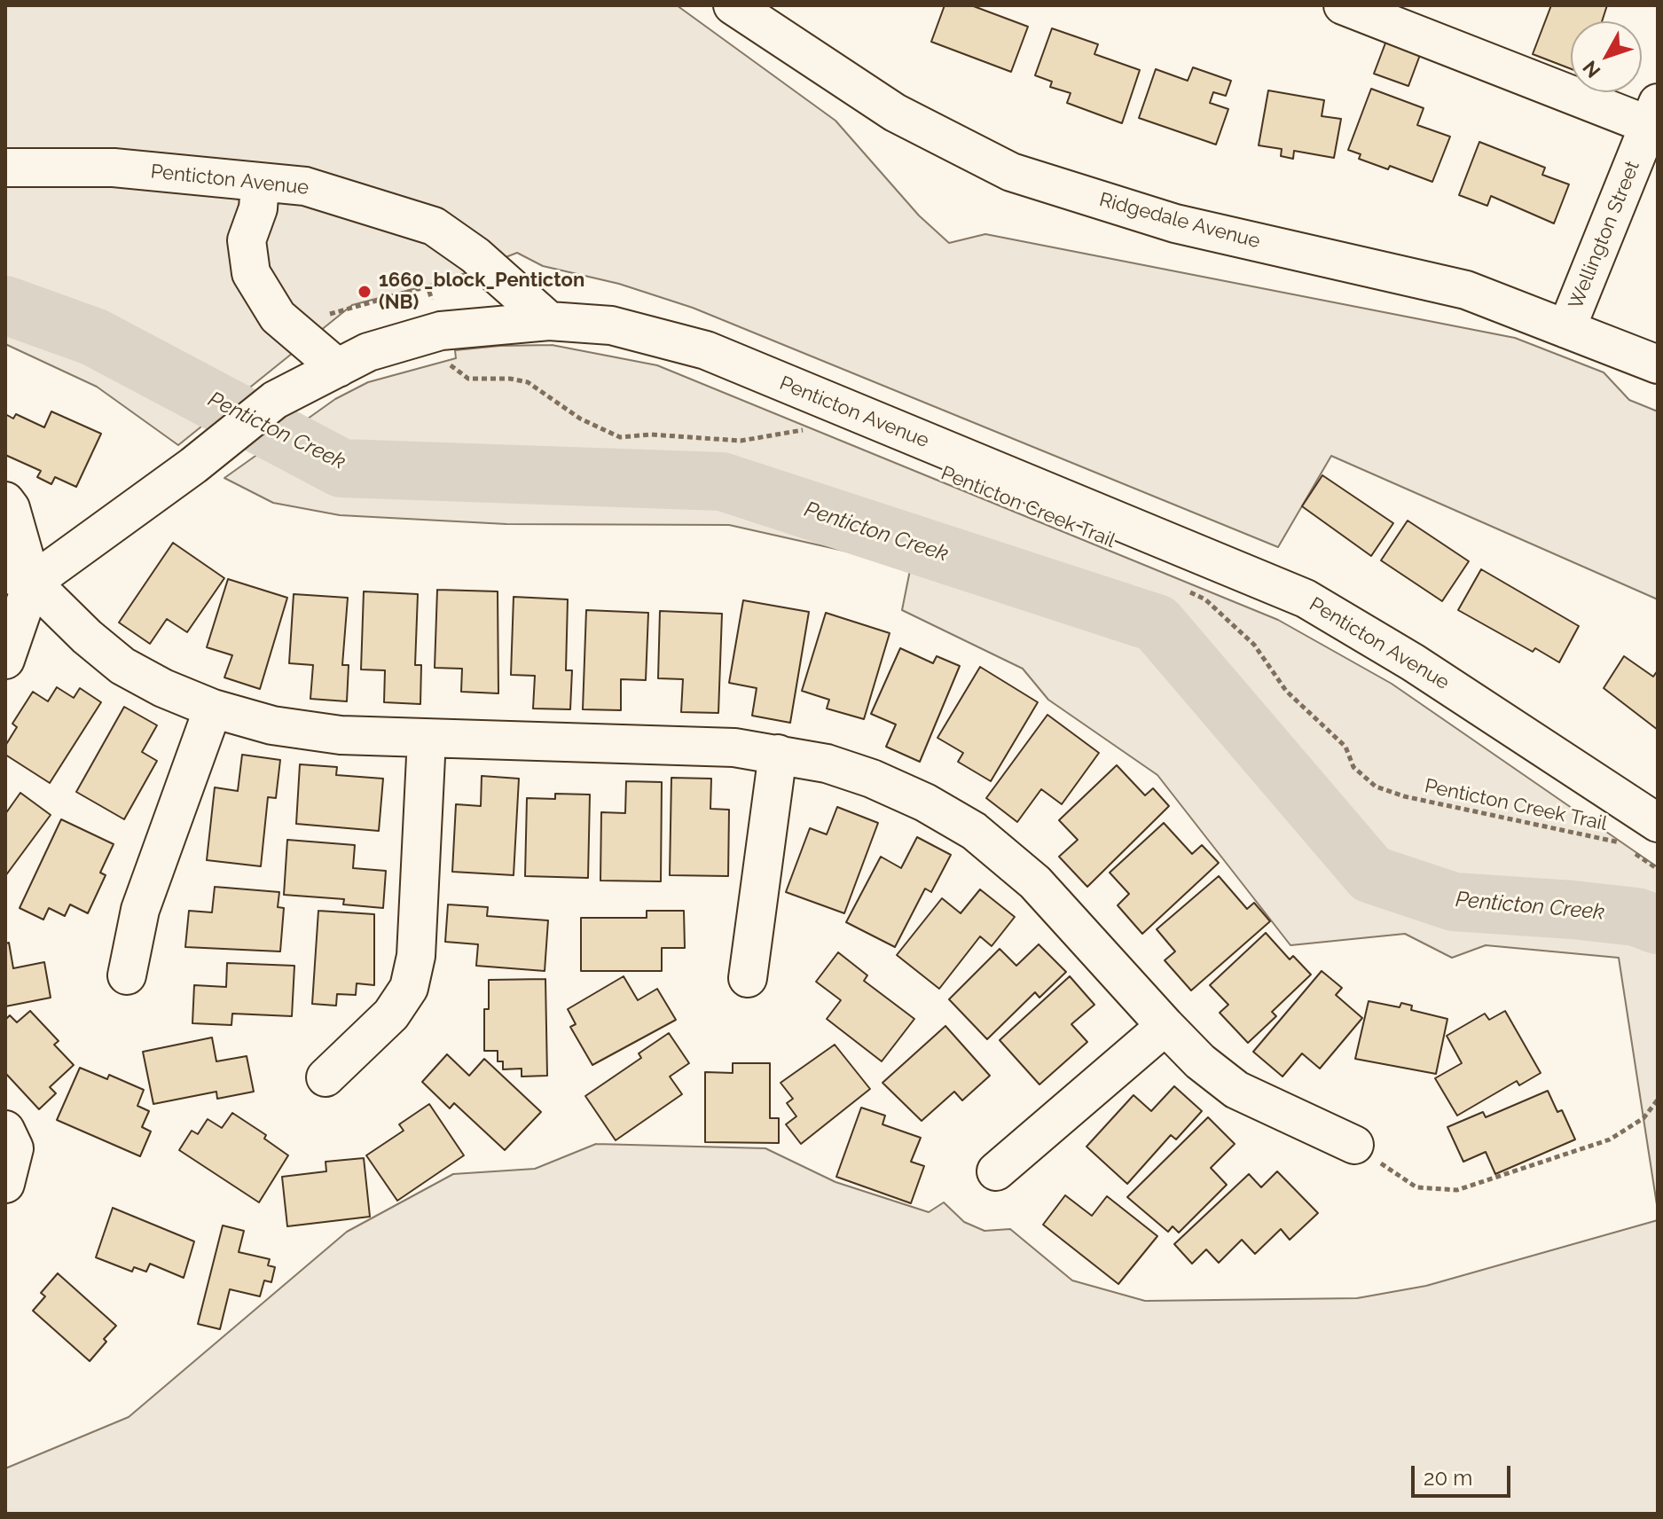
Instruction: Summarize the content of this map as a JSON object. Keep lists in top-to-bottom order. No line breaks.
{"streets":{"street":["Penticton Avenue","Ridgedale Avenue","Wellington Street"],"path":["Penticton Creek Trail"]},"crossings":[["Ridgedale Avenue","Wellington Street"]],"water":["Penticton Creek"],"places":["1660_block_Penticton (NB)"],"scale_bar":"20 m","north":"bottom left"}
